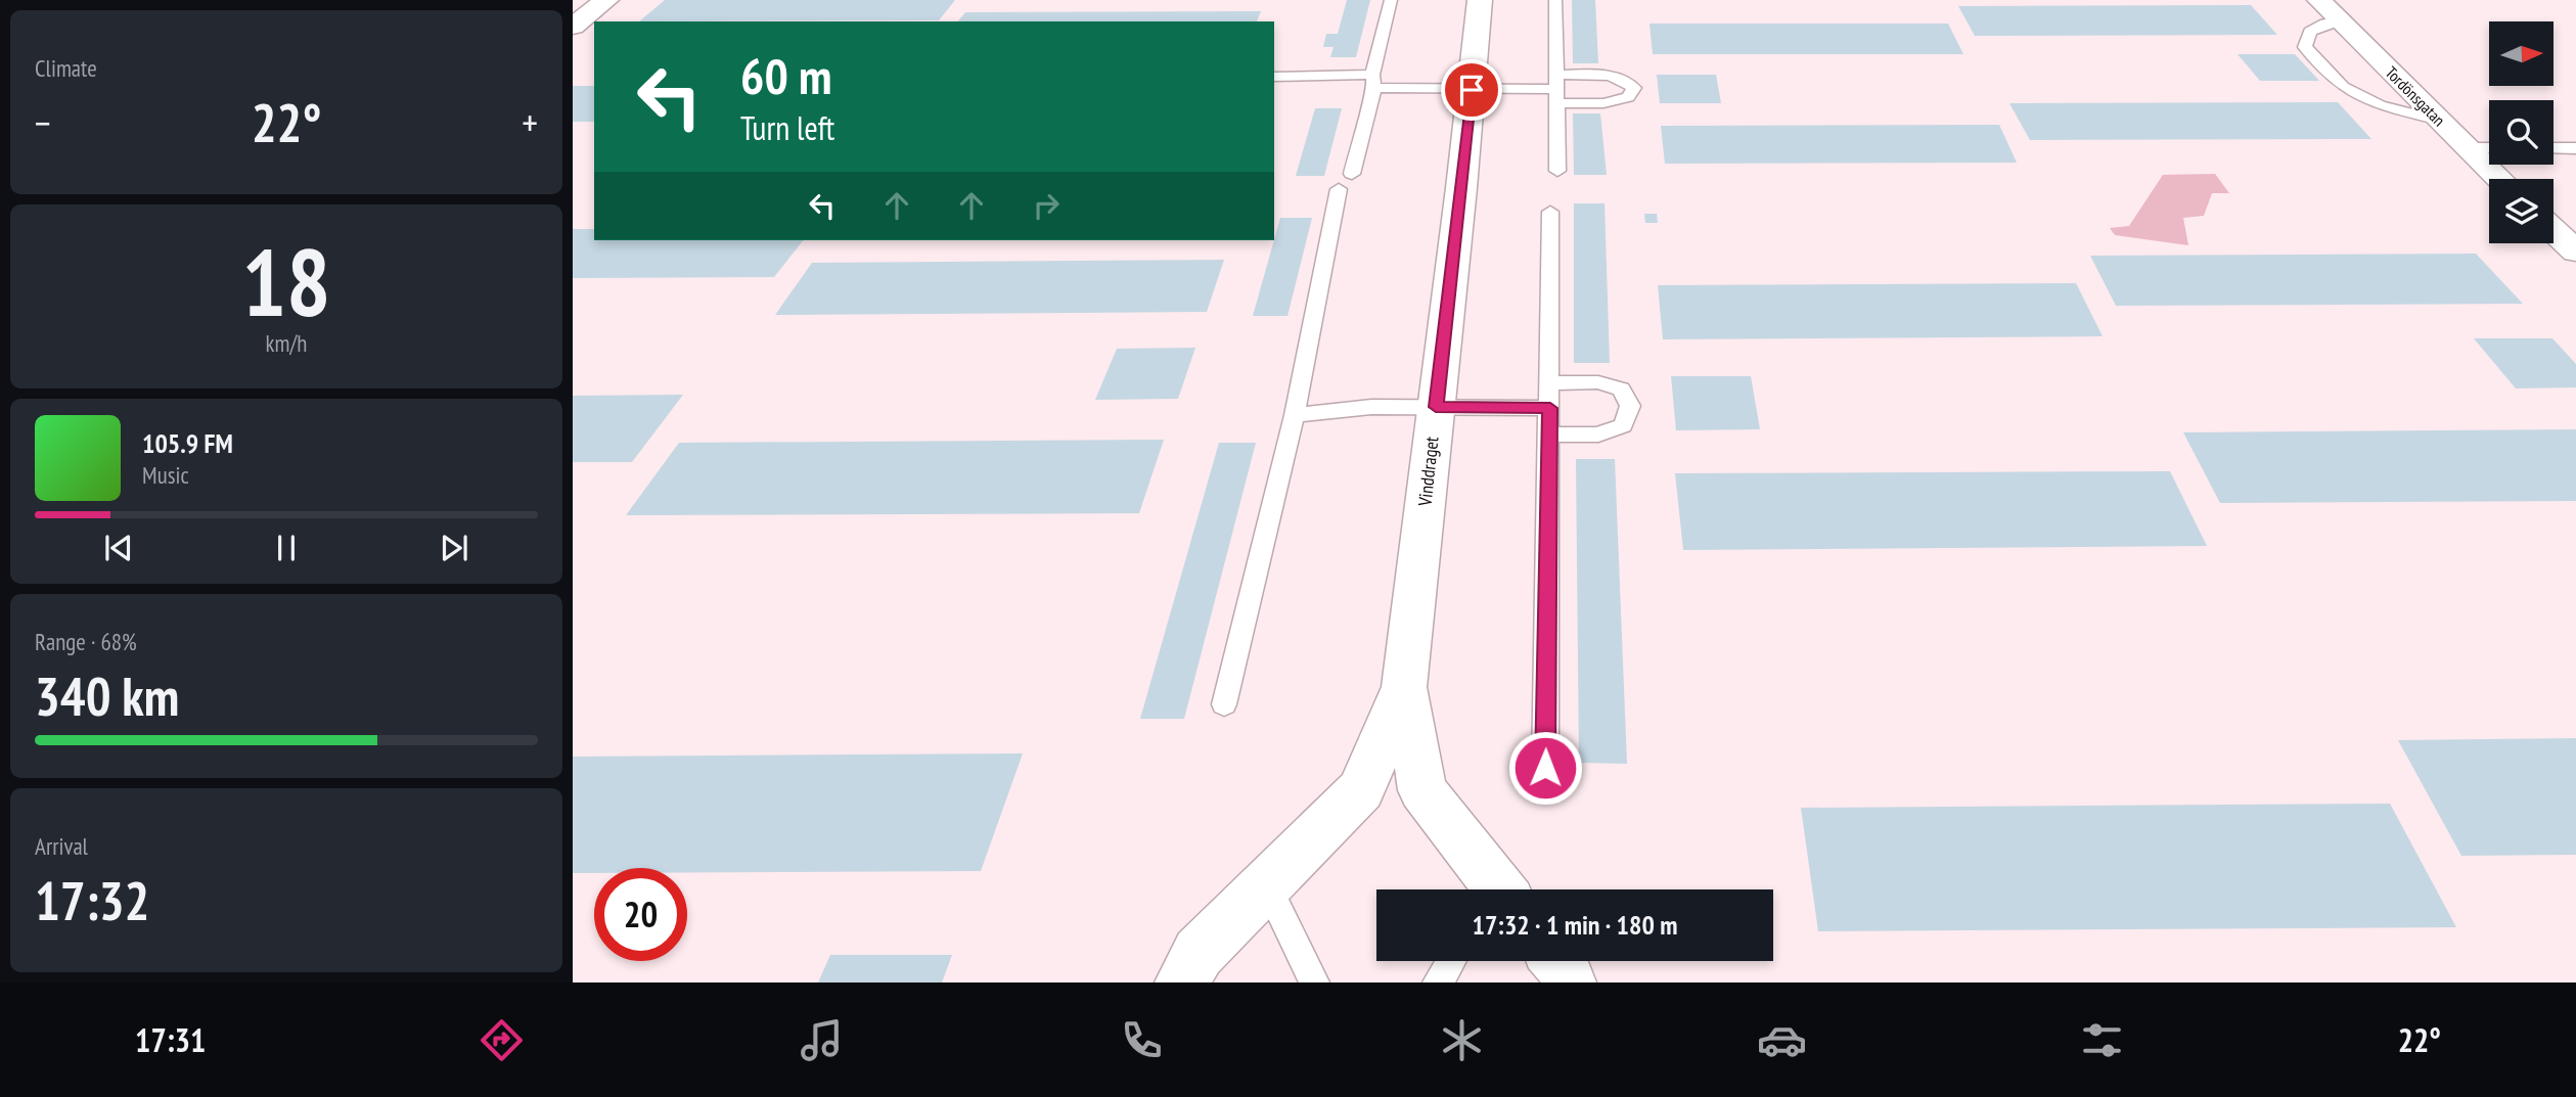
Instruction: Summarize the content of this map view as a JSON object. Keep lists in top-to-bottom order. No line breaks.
{"streets":{"street":["Tordönsgatan","Vinddraget"]},"north":"right","page":{"tile":["Climate",["18","km/h"],["Range · 68%","340 km"],["Arrival","17:32"]],"turn":["60 m","Turn left"],"heat":["−","22°","+"],"song":["105.9 FM","Music"],"limit":"20","trip":"17:32 · 1 min · 180 m","tabs":["17:31","22°"]}}
